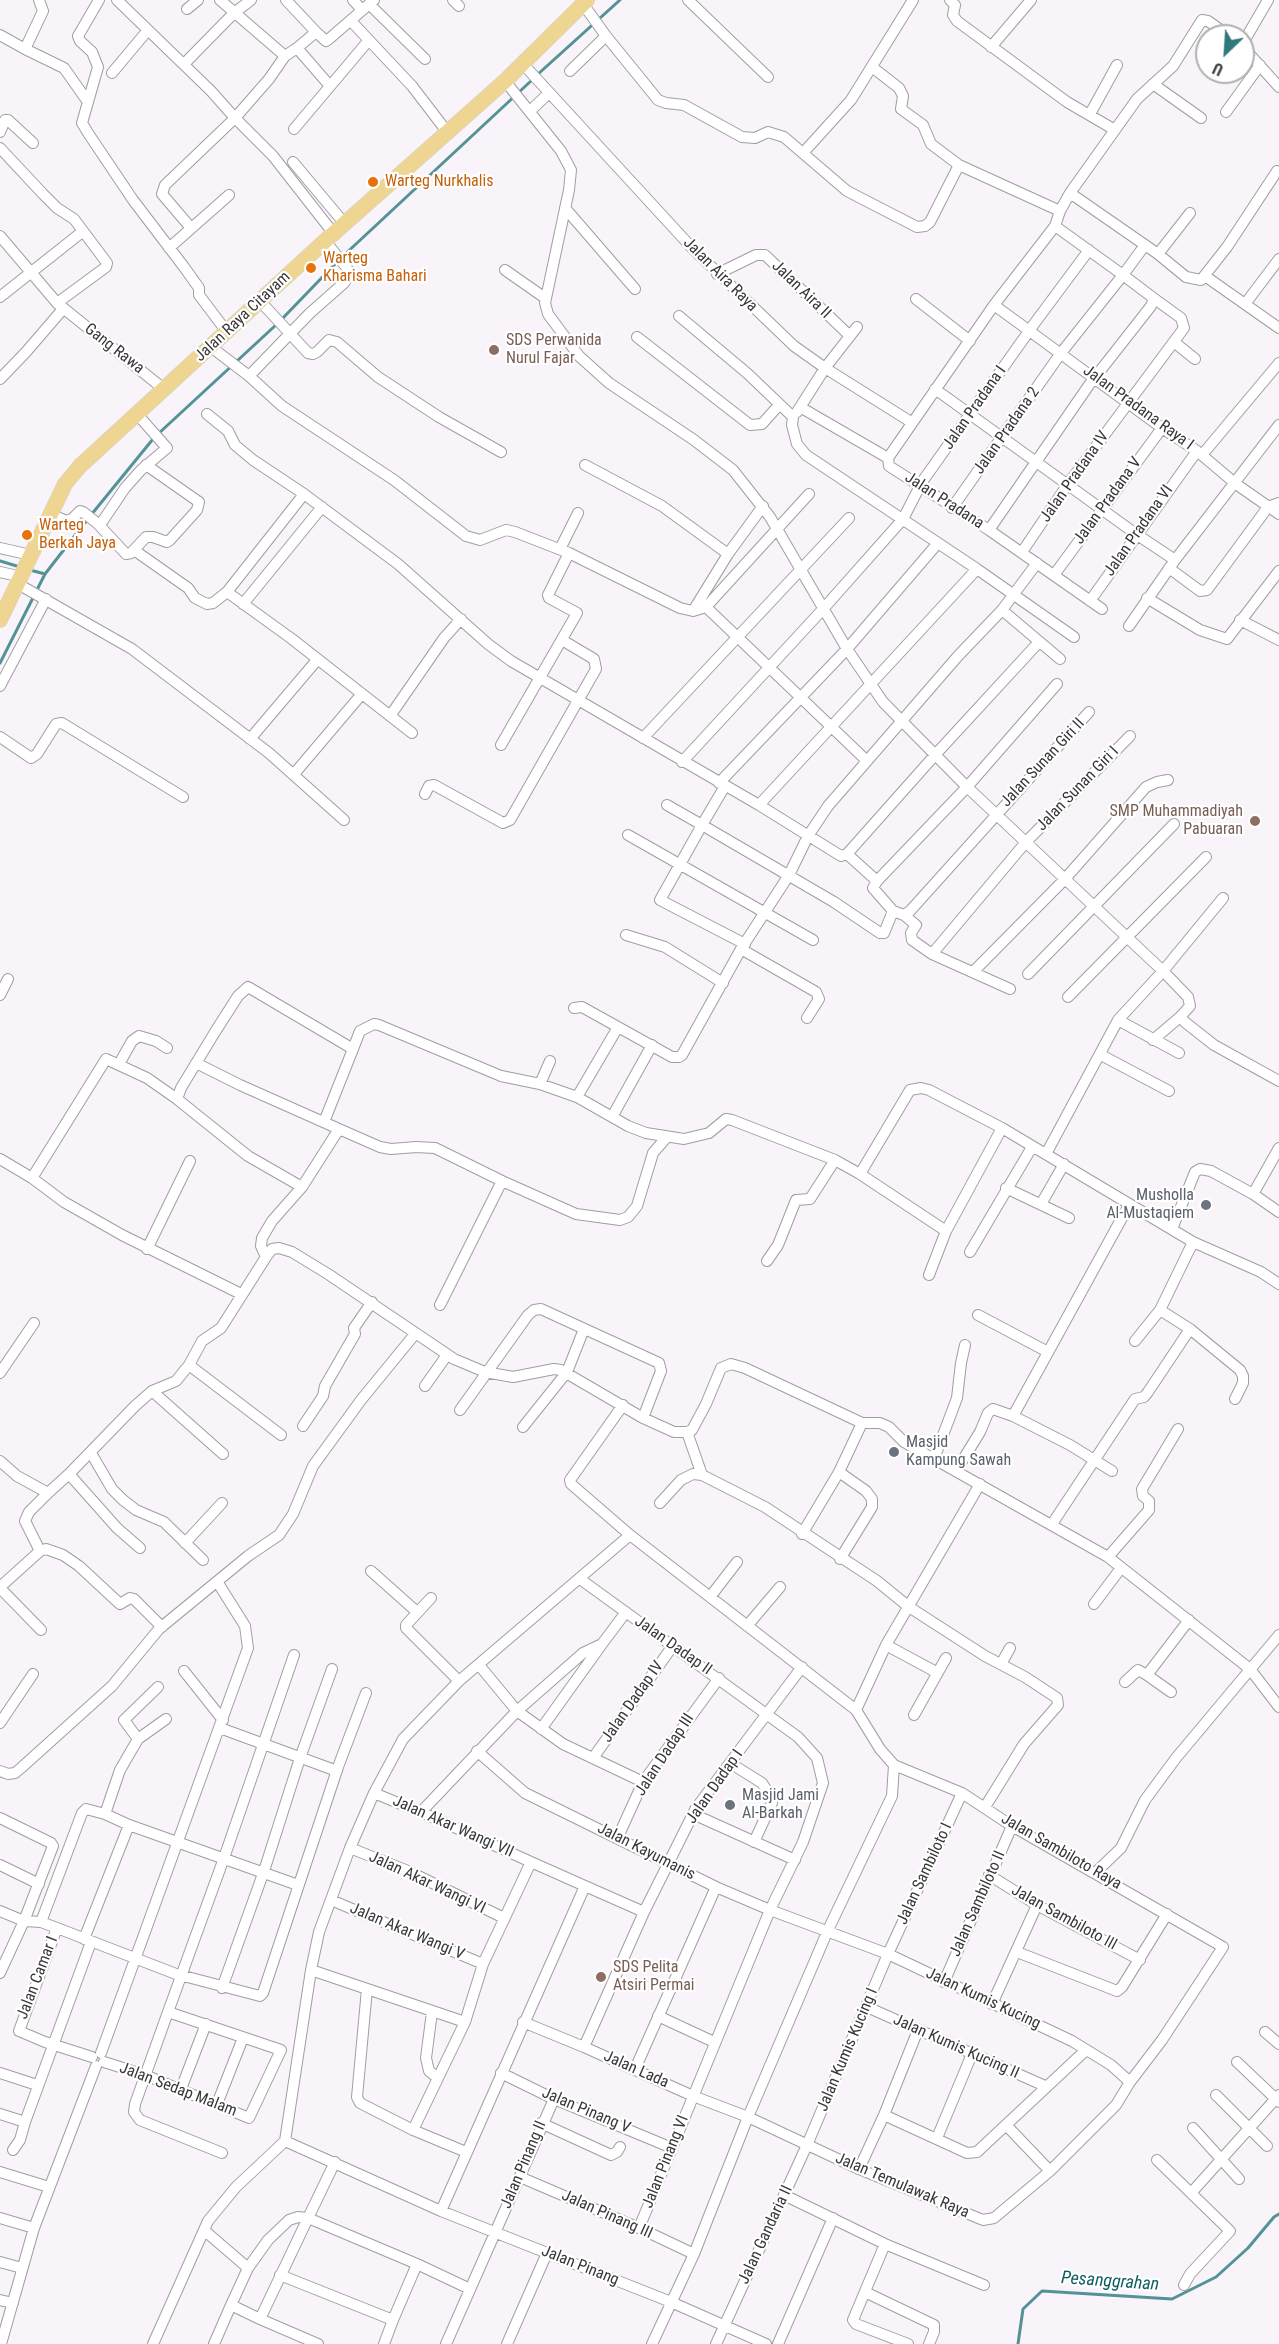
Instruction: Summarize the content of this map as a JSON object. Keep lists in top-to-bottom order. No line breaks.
{"streets":{"main road":["Jalan Raya Citayam"],"street":["Jalan Aira Raya","Jalan Aira II","Gang Rawa","Jalan Pradana I","Jalan Pradana Raya I","Jalan Pradana 2","Jalan Pradana IV","Jalan Pradana","Jalan Pradana V","Jalan Pradana VI","Jalan Sunan Giri II","Jalan Sunan Giri I","Jalan Dadap II","Jalan Dadap IV","Jalan Dadap III","Jalan Dadap I","Jalan Akar Wangi VII","Jalan Kayumanis","Jalan Sambiloto Raya","Jalan Sambiloto I","Jalan Akar Wangi VI","Jalan Sambiloto II","Jalan Sambiloto III","Jalan Akar Wangi V","Jalan Camar I","Jalan Kumis Kucing","Jalan Kumis Kucing II","Jalan Kumis Kucing I","Jalan Lada","Jalan Sedap Malam","Jalan Pinang V","Jalan Pinang VI","Jalan Pinang II","Jalan Temulawak Raya","Jalan Pinang III","Jalan Gandaria II","Jalan Pinang"]},"crossings":[["Jalan Aira Raya","Jalan Aira II"],["Jalan Aira Raya","Jalan Raya Citayam"],["Jalan Raya Citayam","Gang Rawa"],["Jalan Pradana I","Jalan Pradana Raya I"],["Jalan Pradana I","Jalan Pradana"],["Jalan Pradana Raya I","Jalan Pradana 2"],["Jalan Pradana Raya I","Jalan Pradana IV"],["Jalan Pradana Raya I","Jalan Pradana V"],["Jalan Pradana Raya I","Jalan Pradana VI"],["Jalan Pradana 2","Jalan Pradana"],["Jalan Pradana IV","Jalan Pradana"],["Jalan Pradana","Jalan Pradana V"],["Jalan Pradana","Jalan Pradana VI"],["Jalan Dadap II","Jalan Dadap IV"],["Jalan Dadap II","Jalan Dadap III"],["Jalan Dadap II","Jalan Dadap I"],["Jalan Dadap II","Jalan Kayumanis"],["Jalan Dadap II","Jalan Pinang VI"],["Jalan Dadap III","Jalan Kayumanis"],["Jalan Dadap I","Jalan Akar Wangi VII"],["Jalan Dadap I","Jalan Kayumanis"],["Jalan Dadap I","Jalan Lada"],["Jalan Akar Wangi VII","Jalan Akar Wangi VI"],["Jalan Akar Wangi VII","Jalan Akar Wangi V"],["Jalan Kayumanis","Jalan Kumis Kucing"],["Jalan Kayumanis","Jalan Pinang VI"],["Jalan Sambiloto Raya","Jalan Sambiloto I"],["Jalan Sambiloto Raya","Jalan Sambiloto II"],["Jalan Sambiloto Raya","Jalan Temulawak Raya"],["Jalan Sambiloto I","Jalan Kumis Kucing"],["Jalan Sambiloto I","Jalan Kumis Kucing I"],["Jalan Sambiloto II","Jalan Sambiloto III"],["Jalan Sambiloto II","Jalan Kumis Kucing"],["Jalan Camar I","Jalan Sedap Malam"],["Jalan Kumis Kucing","Jalan Kumis Kucing I"],["Jalan Kumis Kucing","Jalan Temulawak Raya"],["Jalan Kumis Kucing II","Jalan Kumis Kucing I"],["Jalan Kumis Kucing I","Jalan Temulawak Raya"],["Jalan Kumis Kucing I","Jalan Gandaria II"],["Jalan Lada","Jalan Pinang VI"],["Jalan Lada","Jalan Temulawak Raya"],["Jalan Pinang V","Jalan Pinang VI"],["Jalan Pinang V","Jalan Pinang II"],["Jalan Pinang VI","Jalan Pinang III"],["Jalan Pinang II","Jalan Pinang III"],["Jalan Pinang II","Jalan Pinang"],["Jalan Temulawak Raya","Jalan Gandaria II"],["Jalan Gandaria II","Jalan Pinang"]],"water":["Pesanggrahan"],"places":["Warteg Nurkhalis","Warteg Kharisma Bahari","SDS Perwanida Nurul Fajar","Warteg Berkah Jaya","SMP Muhammadiyah Pabuaran","Musholla Al-Mustaqiem","Masjid Kampung Sawah","Masjid Jami Al-Barkah","SDS Pelita Atsiri Permai"],"north":"bottom left"}
